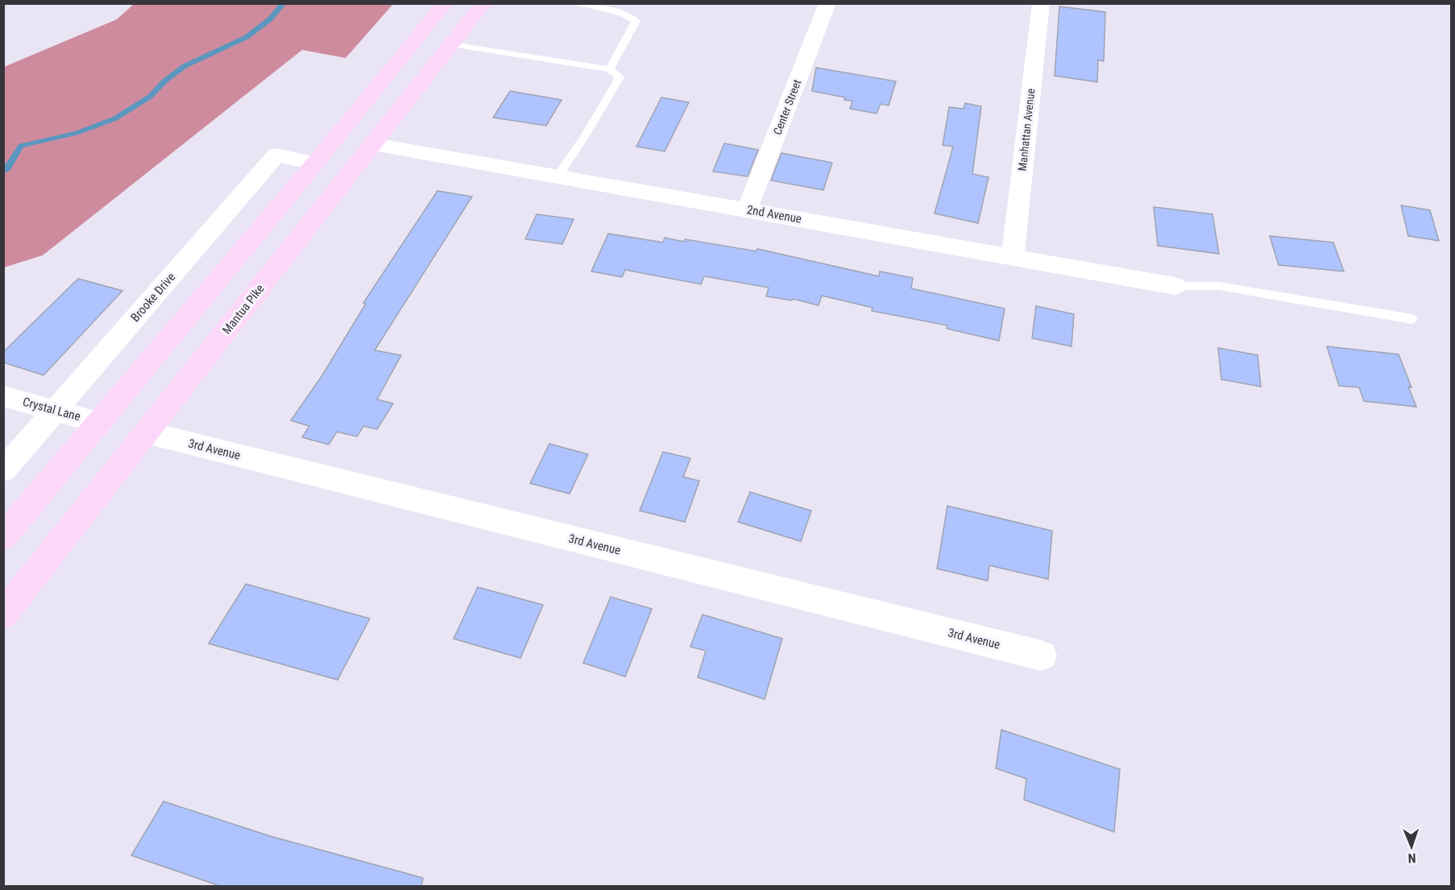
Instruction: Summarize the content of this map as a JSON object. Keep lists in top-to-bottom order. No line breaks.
{"streets":{"main road":["Mantua Pike"],"street":["Center Street","Manhattan Avenue","2nd Avenue","Brooke Drive","Crystal Lane","3rd Avenue"]},"crossings":[["Center Street","2nd Avenue"],["Manhattan Avenue","2nd Avenue"],["2nd Avenue","Mantua Pike"],["Brooke Drive","Crystal Lane"],["Mantua Pike","3rd Avenue"]],"north":"bottom"}
